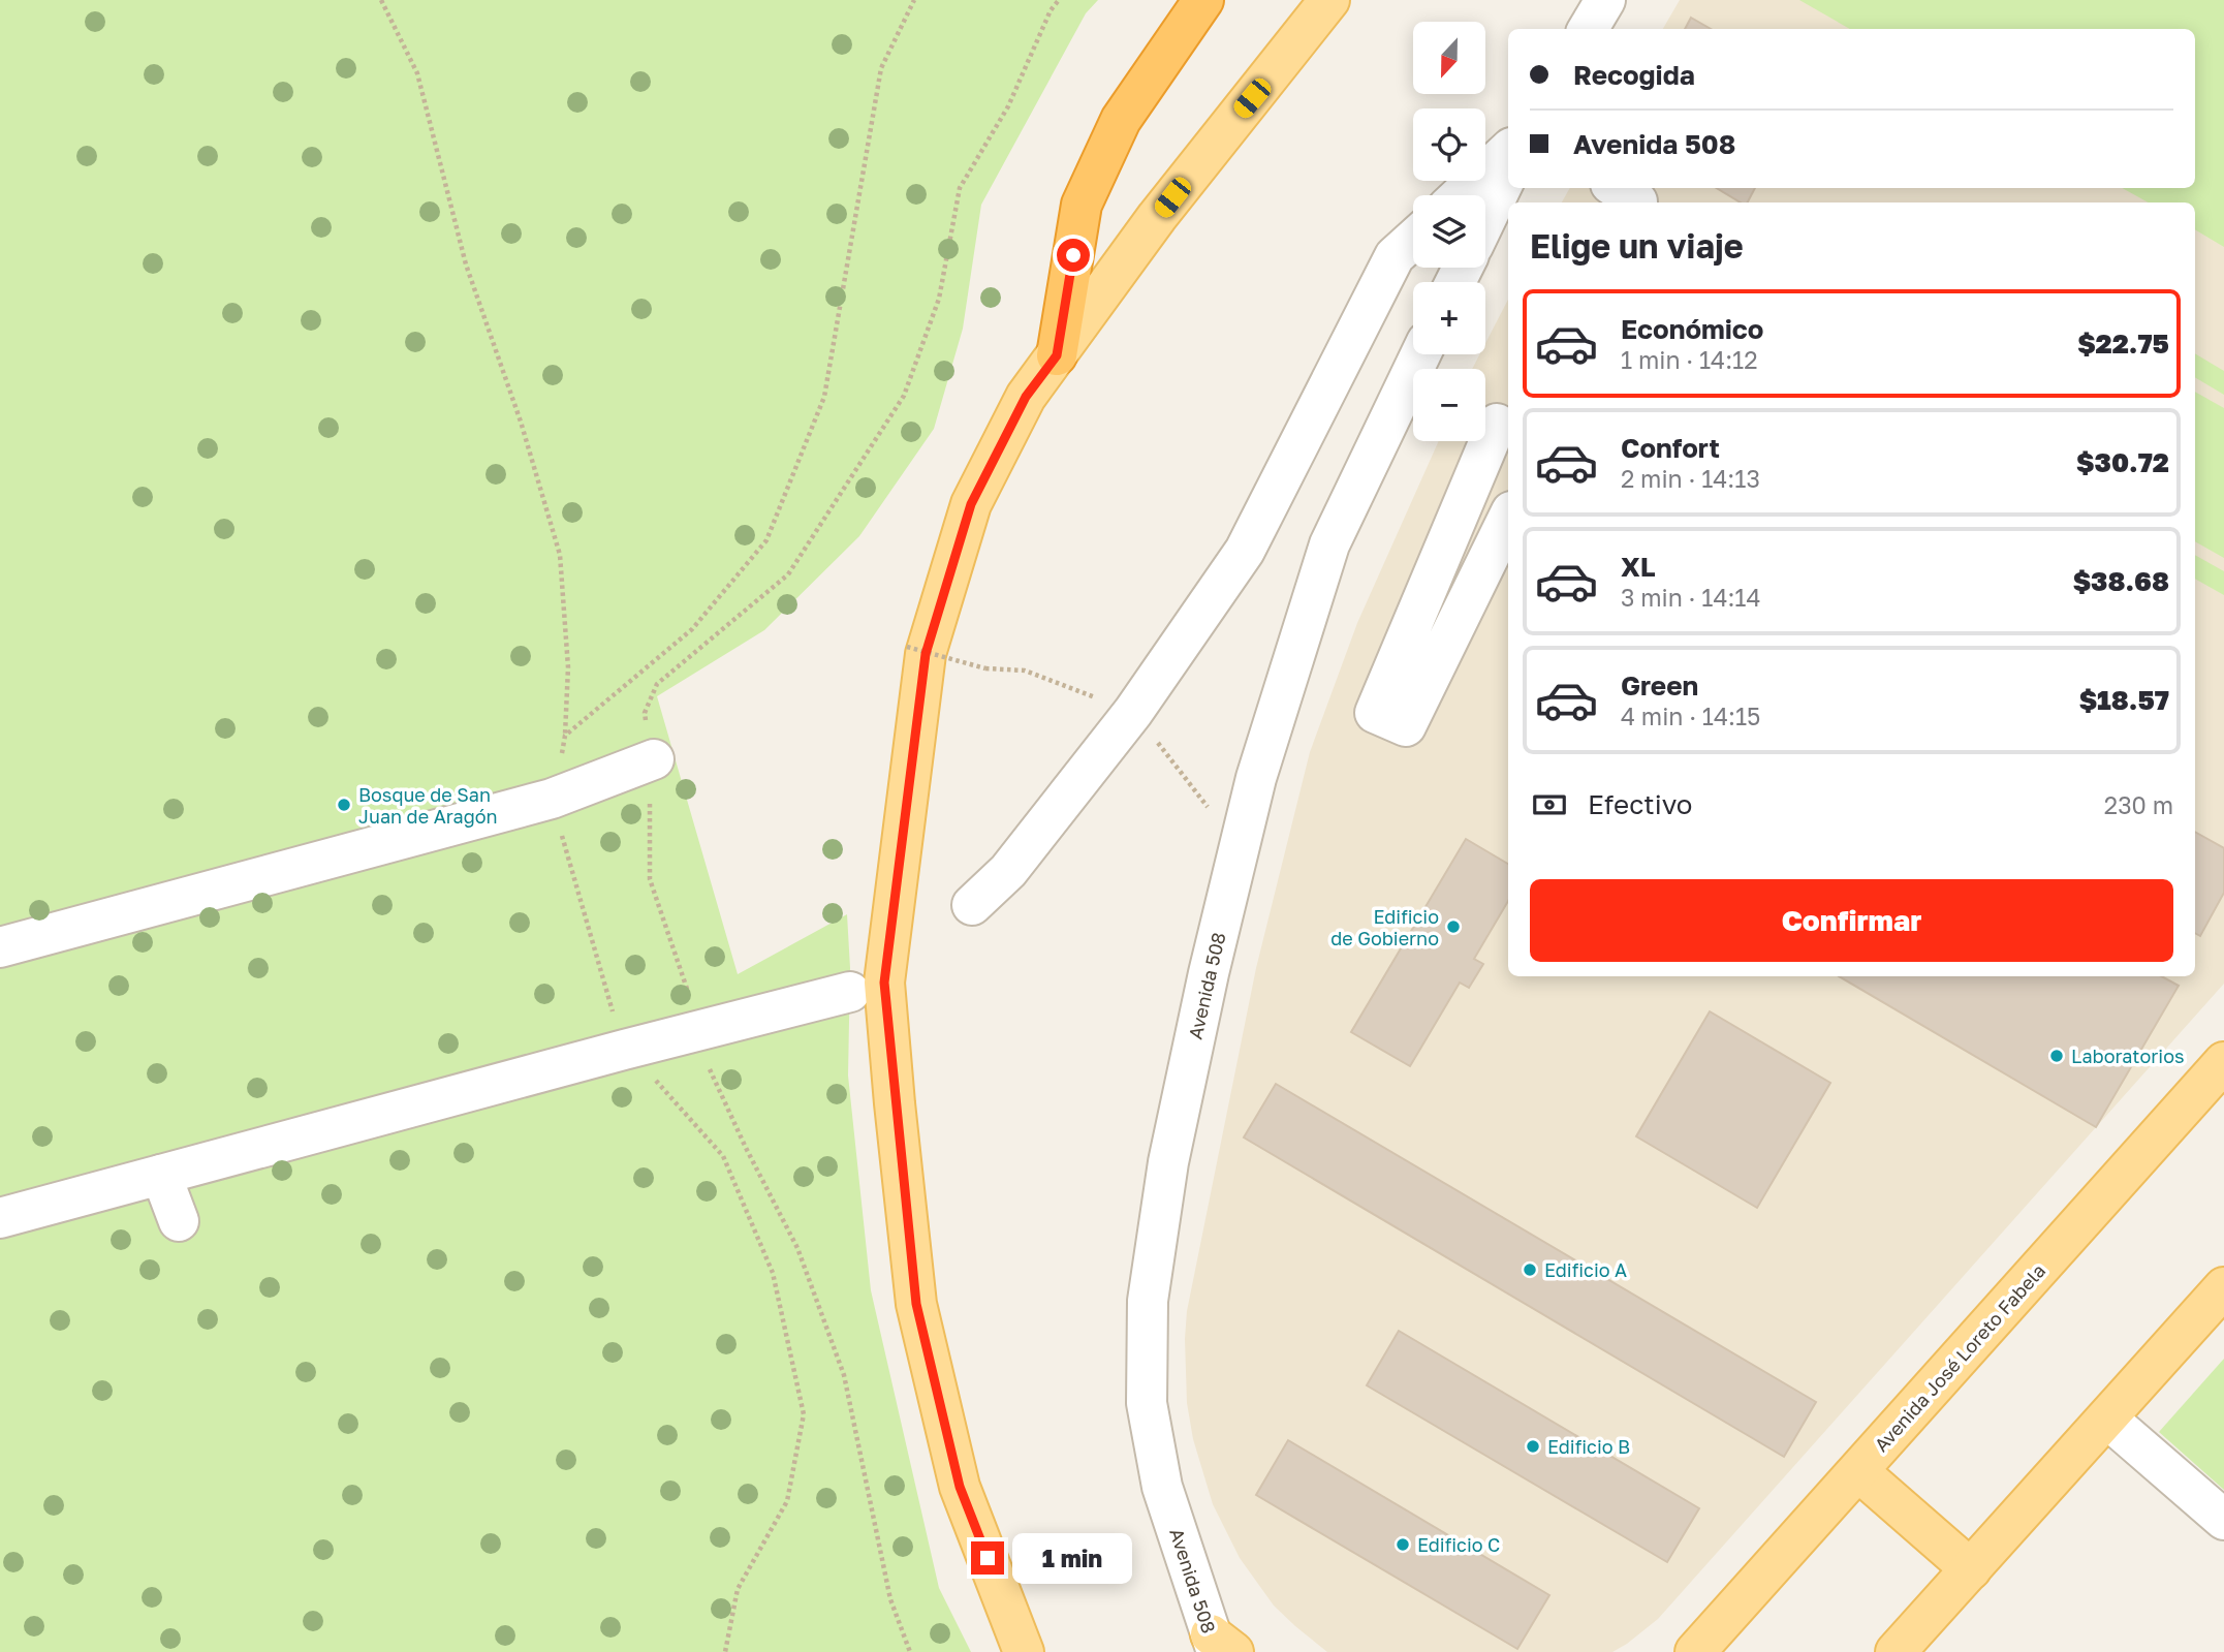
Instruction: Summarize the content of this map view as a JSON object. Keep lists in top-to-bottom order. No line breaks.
{"streets":{"main road":["Avenida José Loreto Fabela"],"street":["Avenida 508"]},"places":["Bosque de San Juan de Aragón","Edificio de Gobierno","Laboratorios","Edificio A","Edificio B","Edificio C"],"north":"bottom","page":{"map_buttons":["+","−"],"banner":["Recogida","Avenida 508"],"heading":"Elige un viaje","list":[{"name":"Económico","note":"1 min · 14:12","value":"$22.75"},{"name":"Confort","note":"2 min · 14:13","value":"$30.72"},{"name":"XL","note":"3 min · 14:14","value":"$38.68"},{"name":"Green","note":"4 min · 14:15","value":"$18.57"}],"pay":["Efectivo","230 m"],"buttons":"Confirmar","bubble":"1 min"}}
